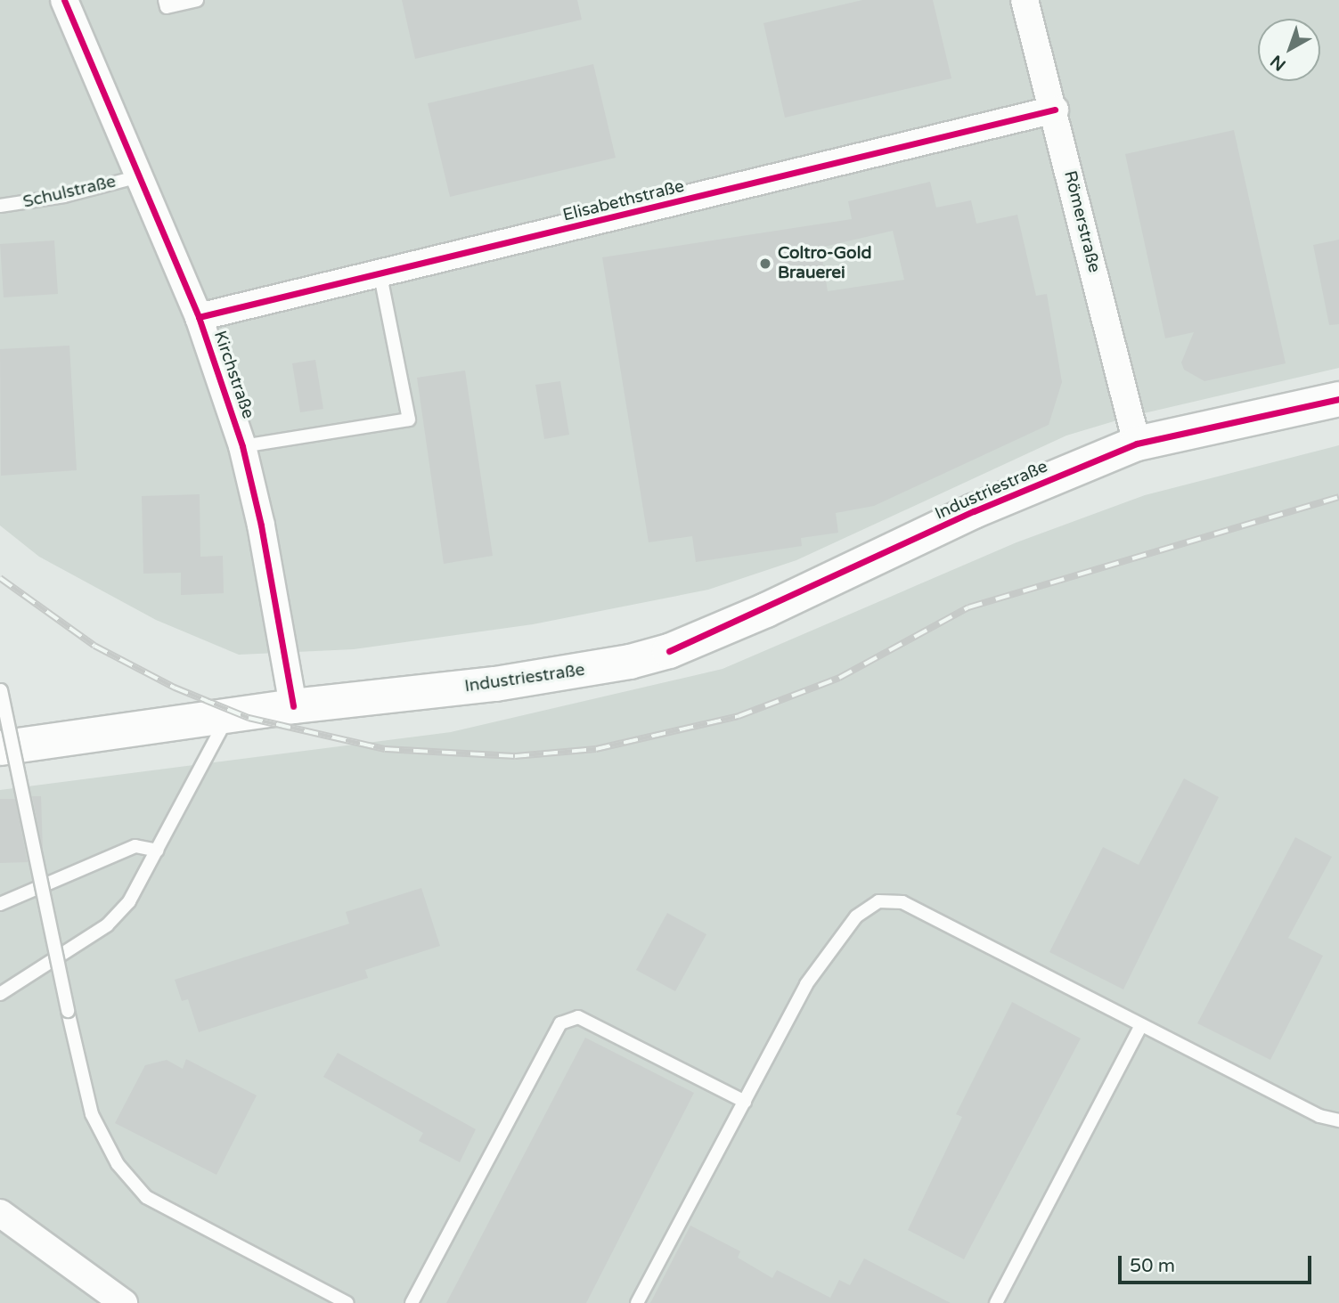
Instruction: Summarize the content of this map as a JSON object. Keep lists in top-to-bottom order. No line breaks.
{"streets":{"main road":["Industriestraße"],"street":["Elisabethstraße","Römerstraße","Kirchstraße"],"lane":["Schulstraße"]},"crossings":[["Schulstraße","Kirchstraße"],["Elisabethstraße","Römerstraße"],["Elisabethstraße","Kirchstraße"],["Römerstraße","Industriestraße"],["Kirchstraße","Industriestraße"]],"places":["Coltro-Gold Brauerei"],"scale_bar":"50 m","north":"bottom left"}
